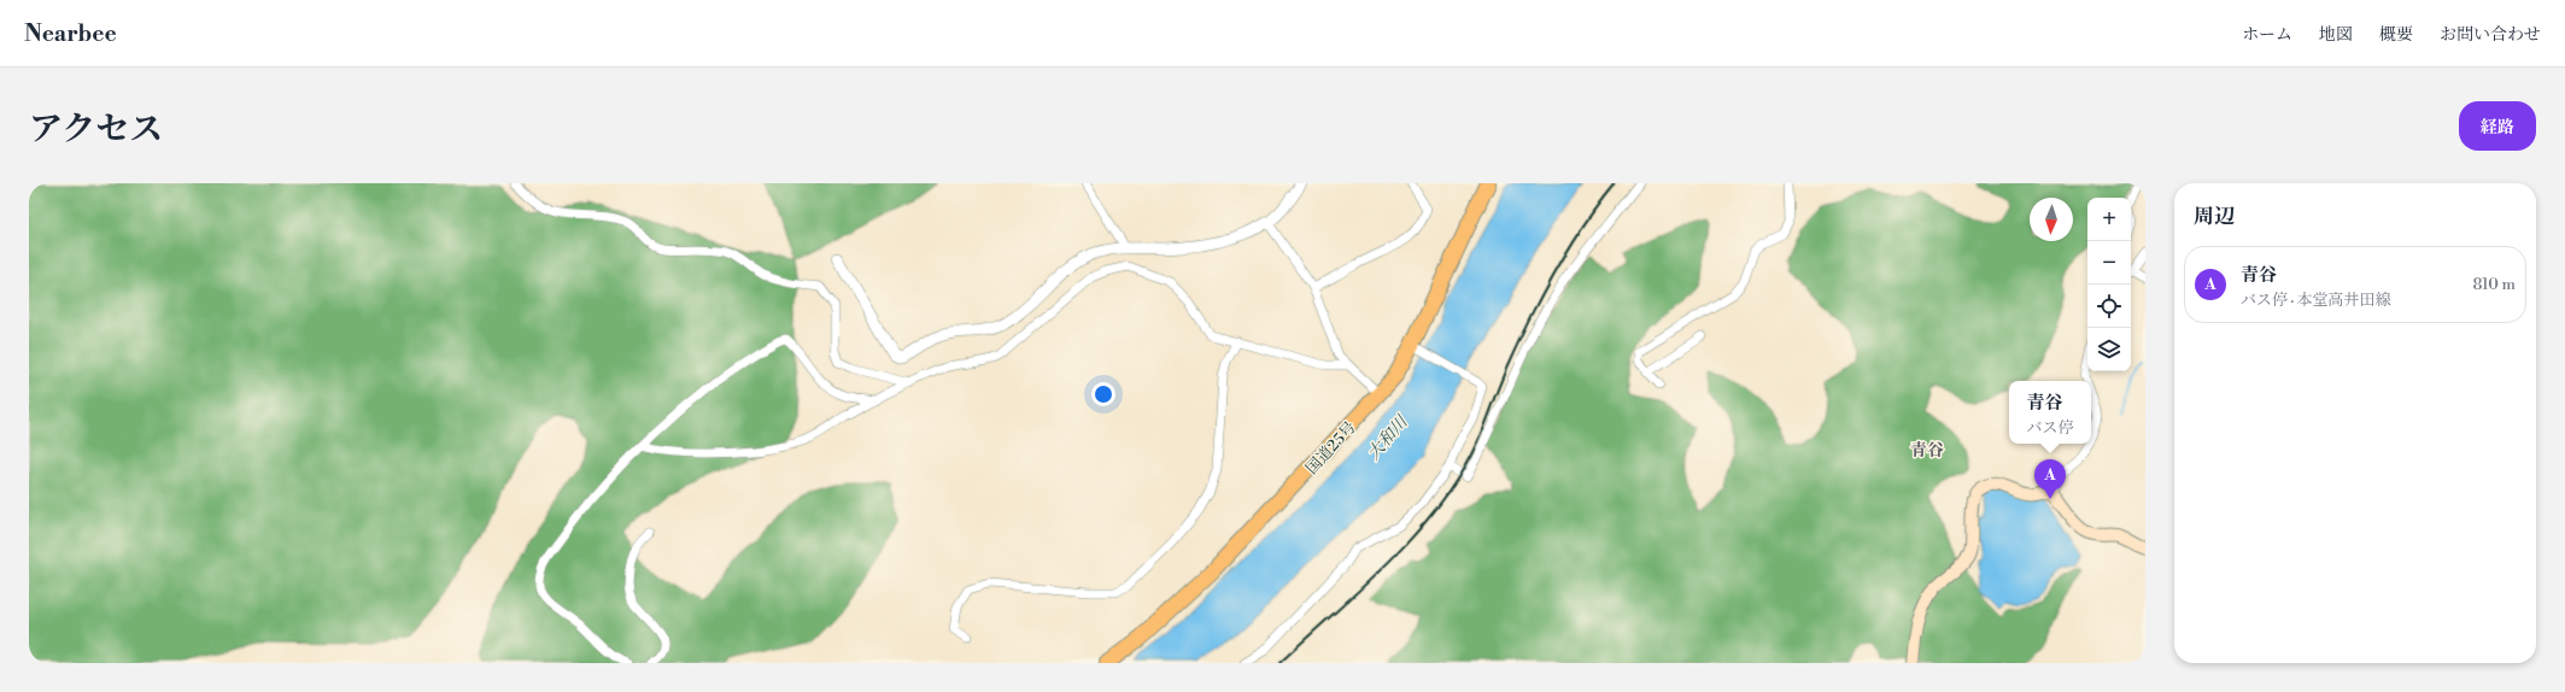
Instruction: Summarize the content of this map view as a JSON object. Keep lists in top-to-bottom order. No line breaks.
{"streets":{"highway":["国道25号"]},"districts":["青谷"],"water":["大和川"],"north":"bottom","page":{"header":"Nearbee","nav":["ホーム","地図","概要","お問い合わせ"],"title":"アクセス","buttons":"経路","heading":"周辺","map_buttons":["+","−"],"list":[{"mark":"A","name":"青谷","note":"バス停 · 本堂高井田線","value":"810 m"}],"popup":["青谷","バス停"],"pins":"A"}}
